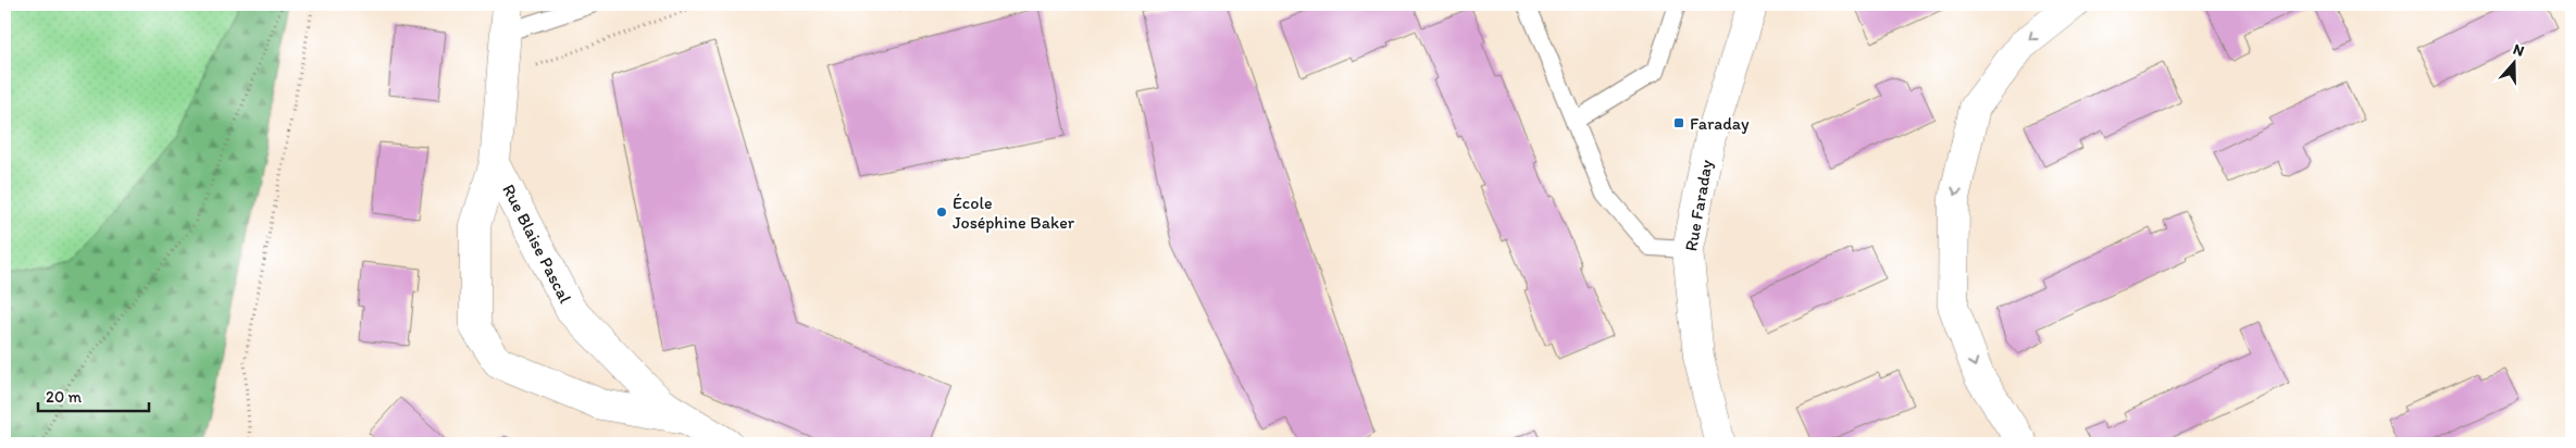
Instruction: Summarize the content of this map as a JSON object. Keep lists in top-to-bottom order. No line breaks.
{"streets":{"street":["Rue Faraday","Rue Blaise Pascal"]},"places":{"transit":["Faraday"],"other":["École Joséphine Baker"]},"scale_bar":"20 m","north":"top"}
